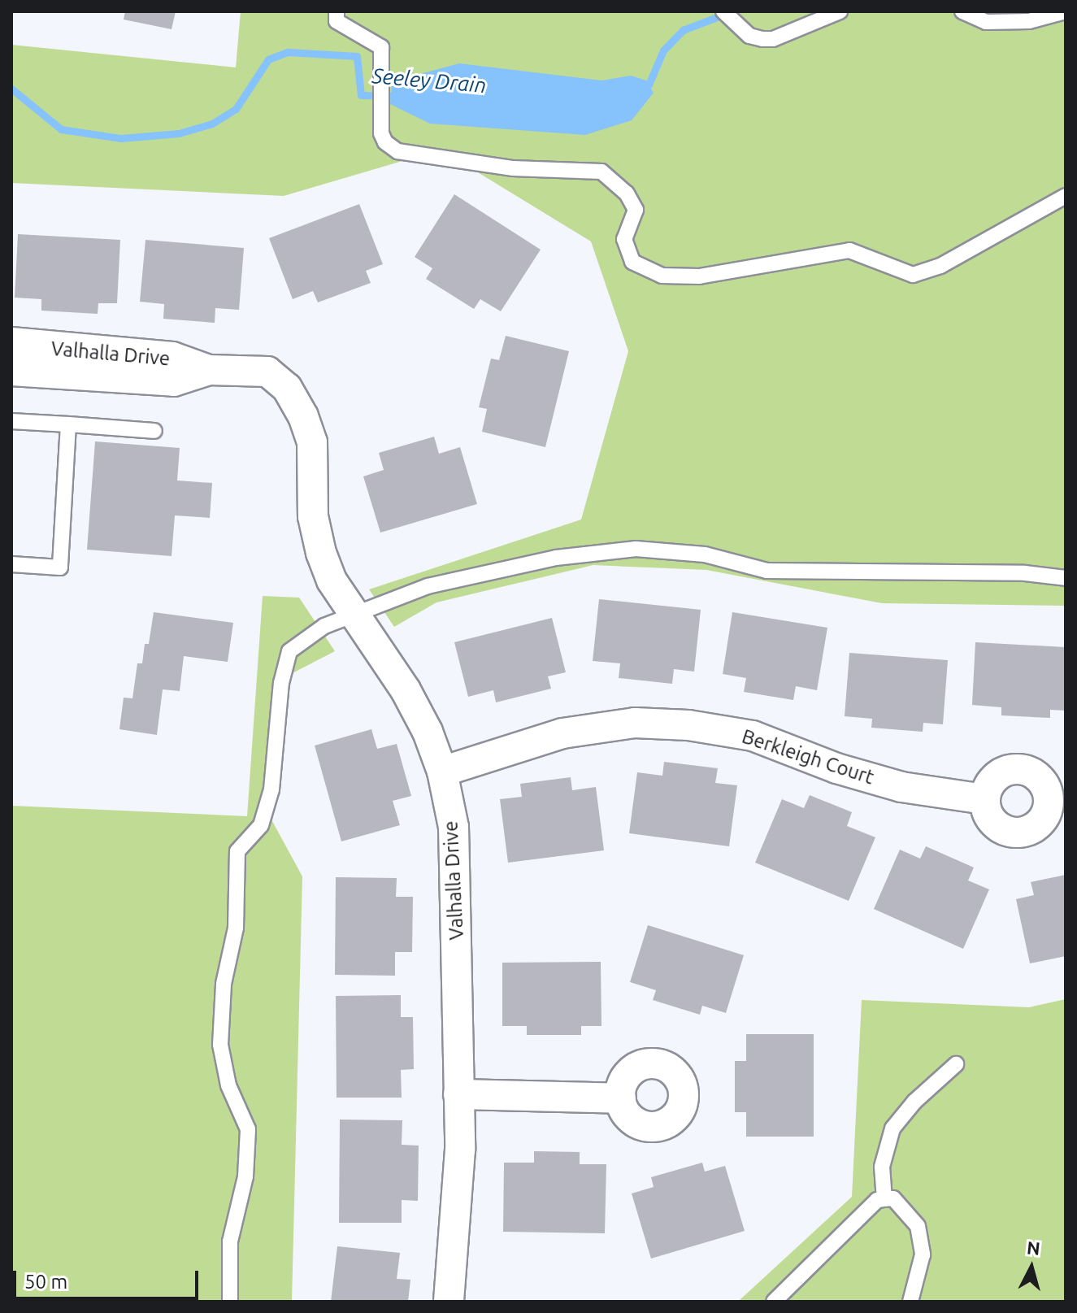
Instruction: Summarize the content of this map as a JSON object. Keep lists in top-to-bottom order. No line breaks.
{"streets":{"street":["Valhalla Drive","Berkleigh Court"]},"crossings":[["Valhalla Drive","Berkleigh Court"]],"water":["Seeley Drain"],"scale_bar":"50 m","north":"top"}
